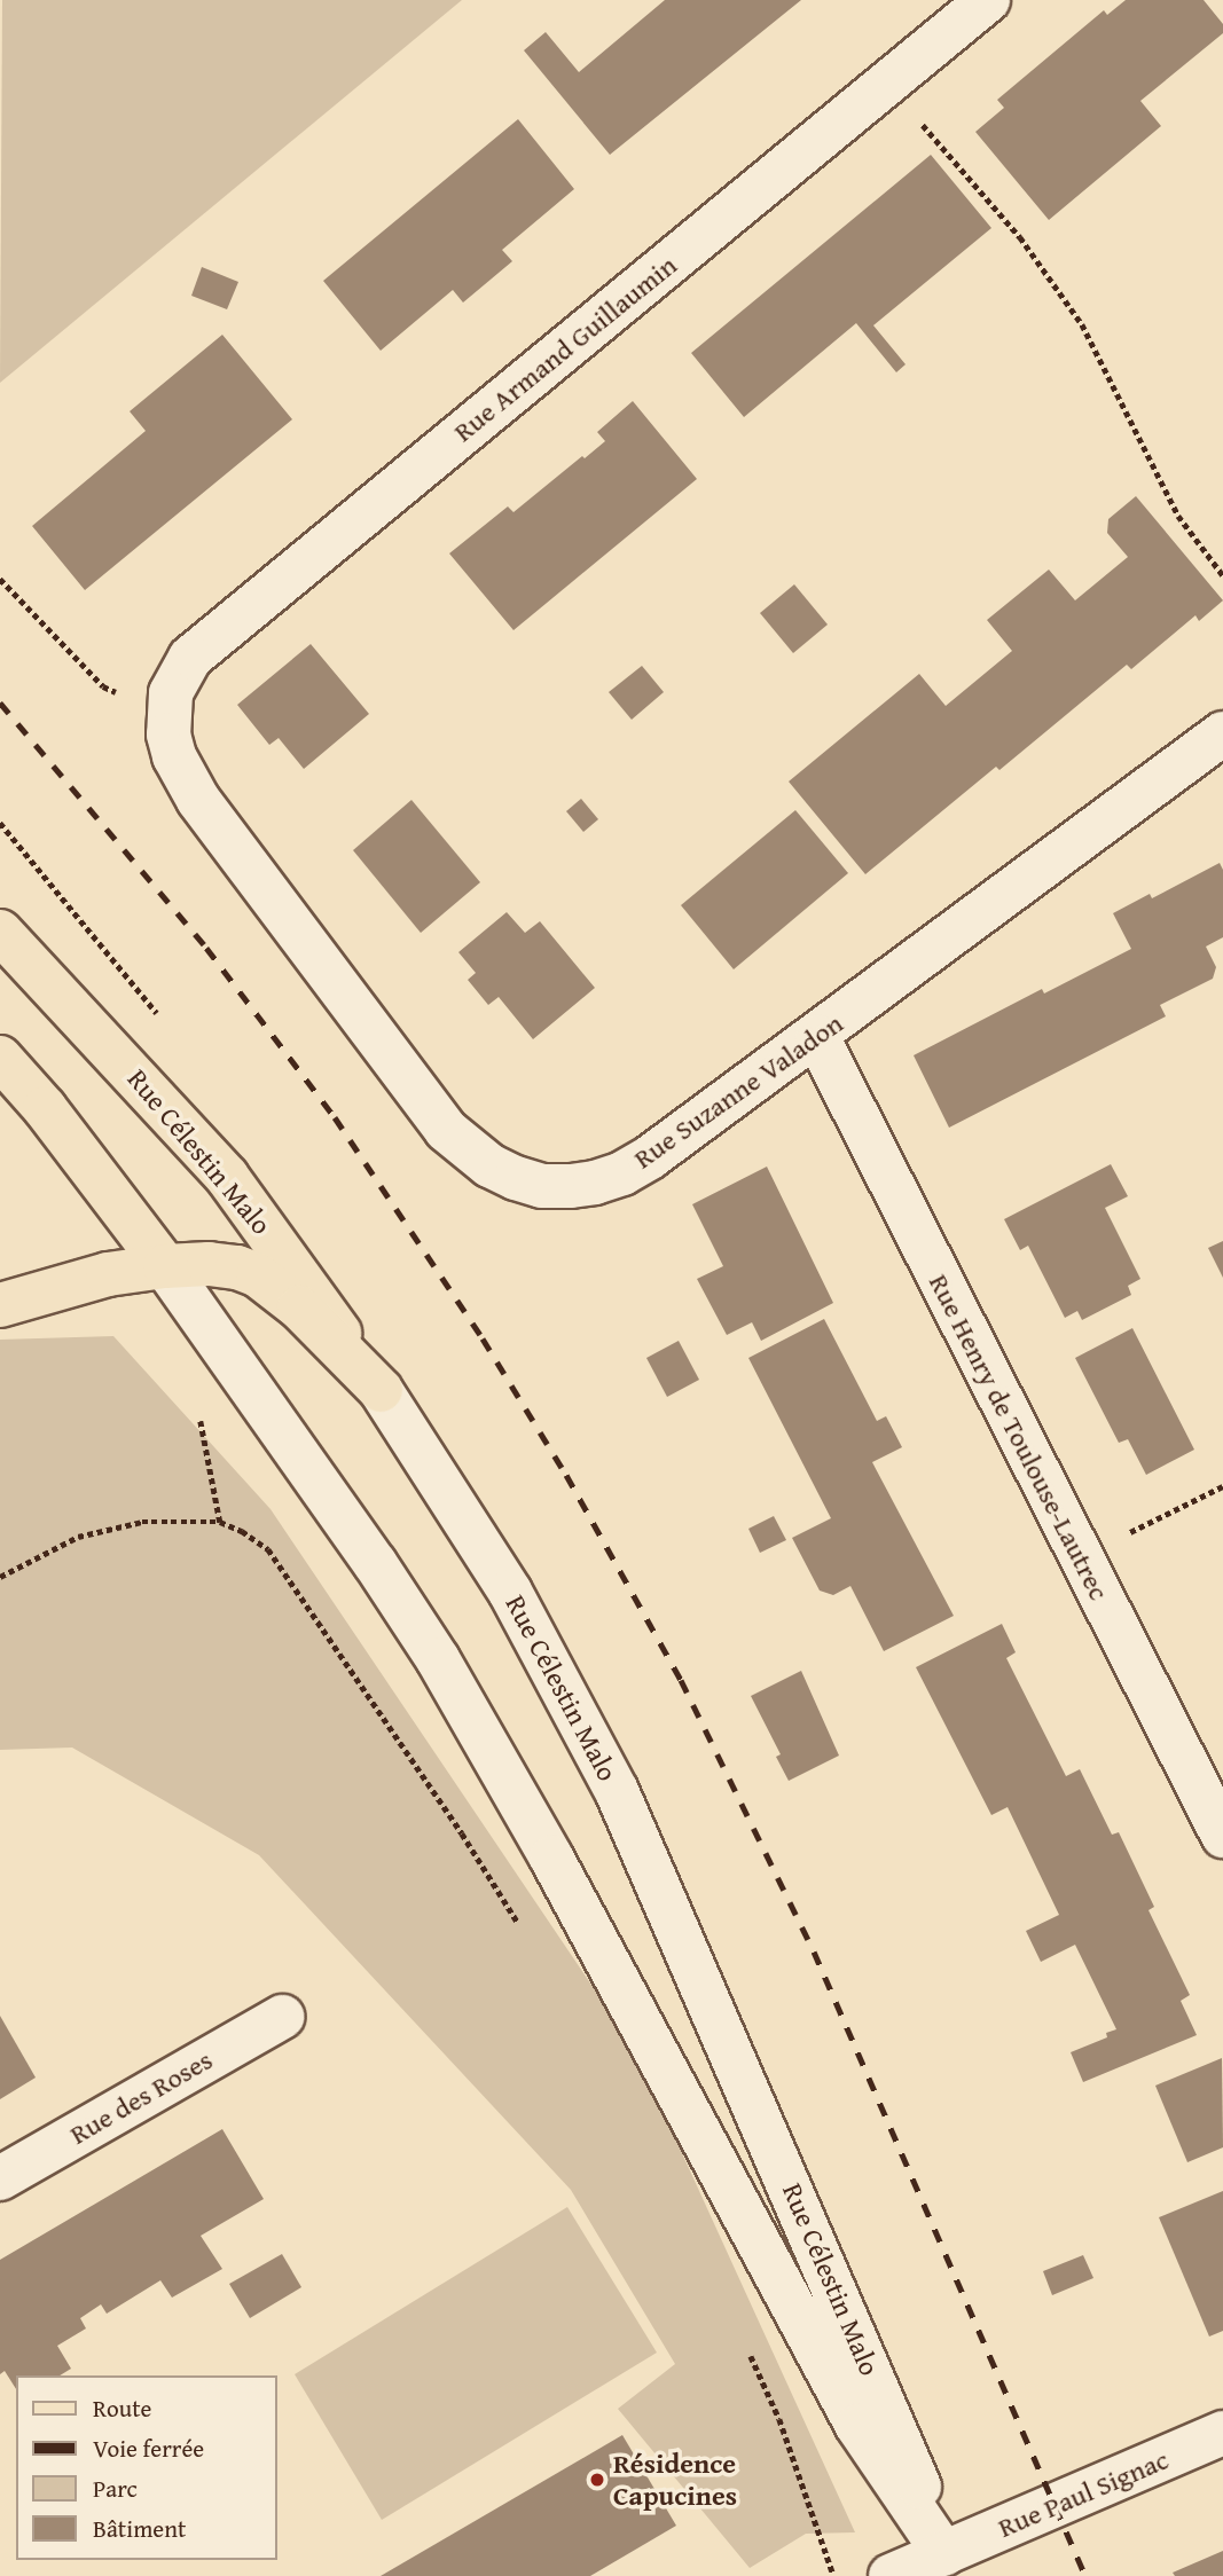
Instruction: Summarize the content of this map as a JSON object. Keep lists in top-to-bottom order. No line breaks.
{"streets":{"main road":["Rue Célestin Malo"],"street":["Rue Armand Guillaumin","Rue Suzanne Valadon","Rue Henry de Toulouse-Lautrec","Rue des Roses","Rue Paul Signac"]},"crossings":[["Rue Armand Guillaumin","Rue Suzanne Valadon"],["Rue Suzanne Valadon","Rue Henry de Toulouse-Lautrec"],["Rue Célestin Malo","Rue Paul Signac"]],"places":["Résidence Capucines"],"legend":["Route","Voie ferrée","Parc","Bâtiment"]}
